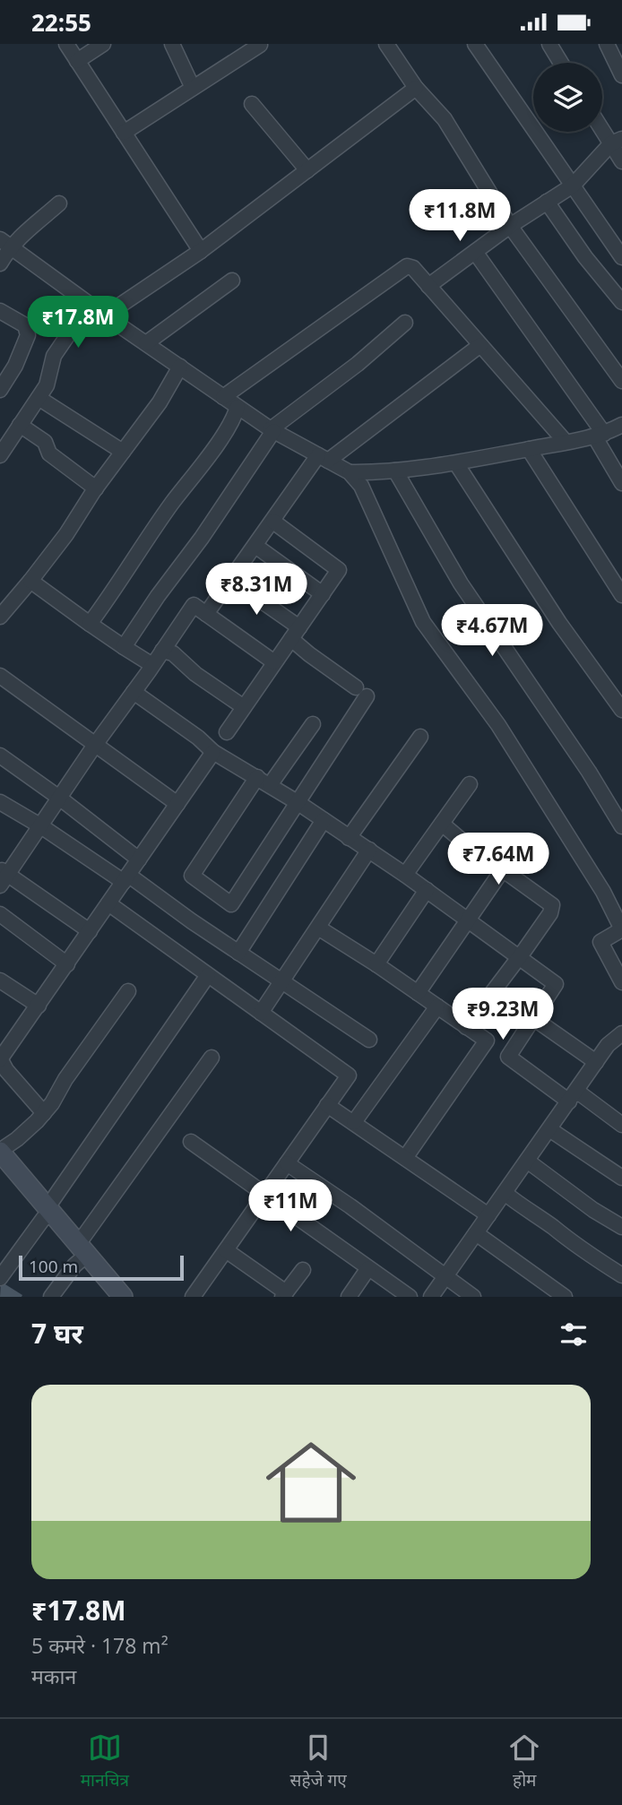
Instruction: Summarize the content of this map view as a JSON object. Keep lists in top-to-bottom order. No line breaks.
{"scale_bar":"100 m","page":{"status":"22:55","price":["₹11.8M","₹17.8M","₹8.31M","₹4.67M","₹7.64M","₹9.23M","₹11M"],"scale":"100 m","heading":"7 घर","list":[{"name":"₹17.8M","note":"5 कमरे · 178 m² · मकान"}],"tabs":["मानचित्र","सहेजे गए","होम"]}}
